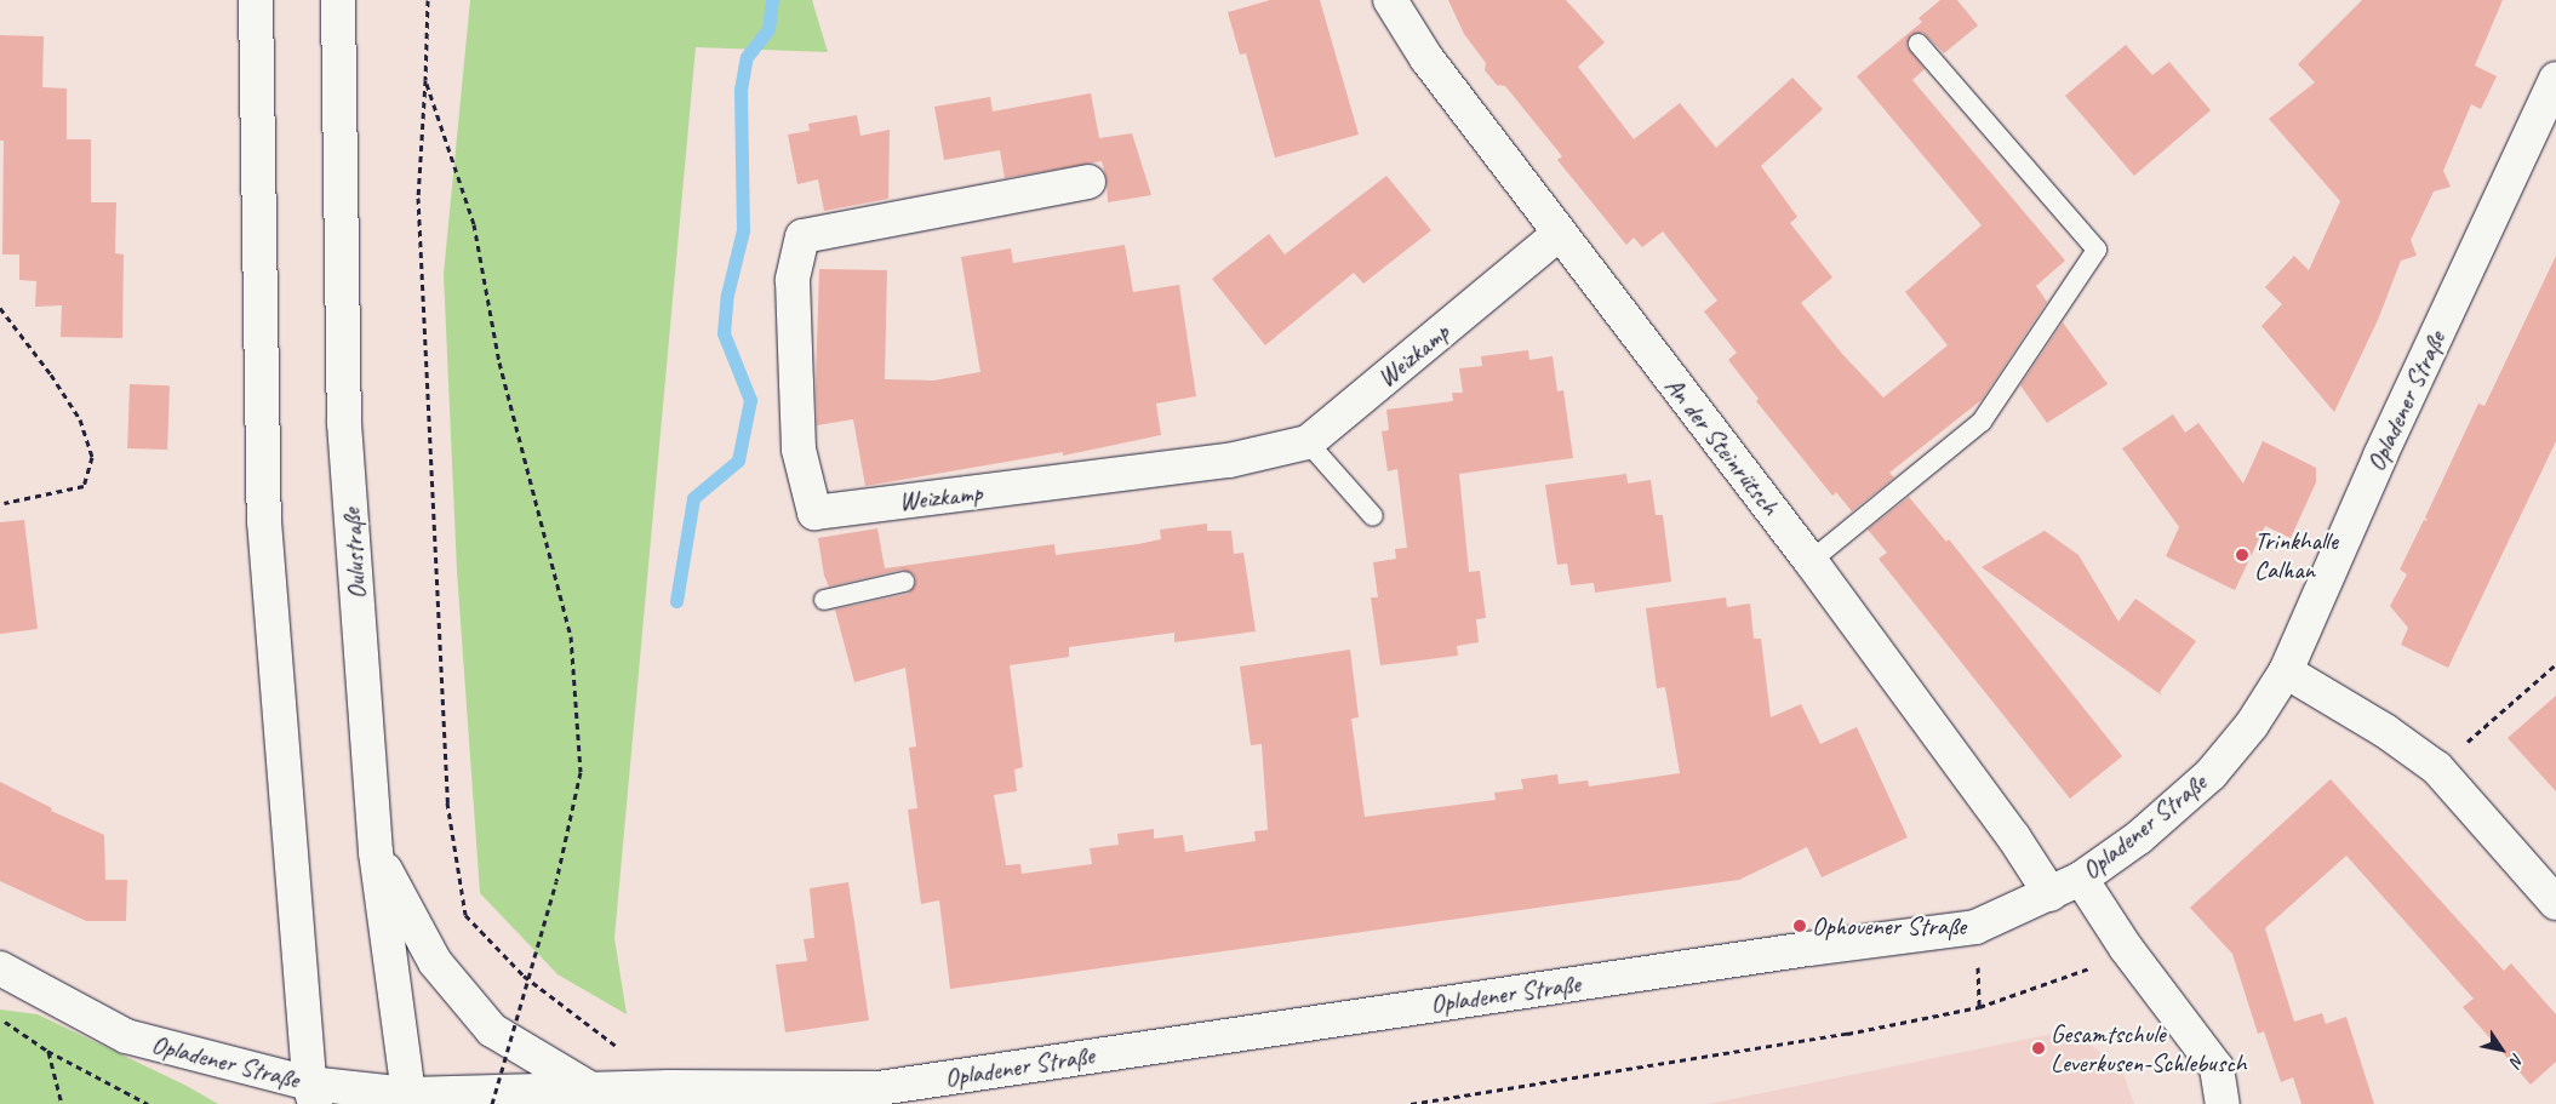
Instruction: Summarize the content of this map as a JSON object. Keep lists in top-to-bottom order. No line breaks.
{"streets":{"street":["Weizkamp","Opladener Straße","An der Steinrütsch","Oulustraße"]},"crossings":[["Weizkamp","An der Steinrütsch"],["Opladener Straße","An der Steinrütsch"],["Opladener Straße","Oulustraße"]],"places":["Trinkhalle Calhan","Ophovener Straße","Gesamtschule Leverkusen-Schlebusch"],"north":"bottom right"}
